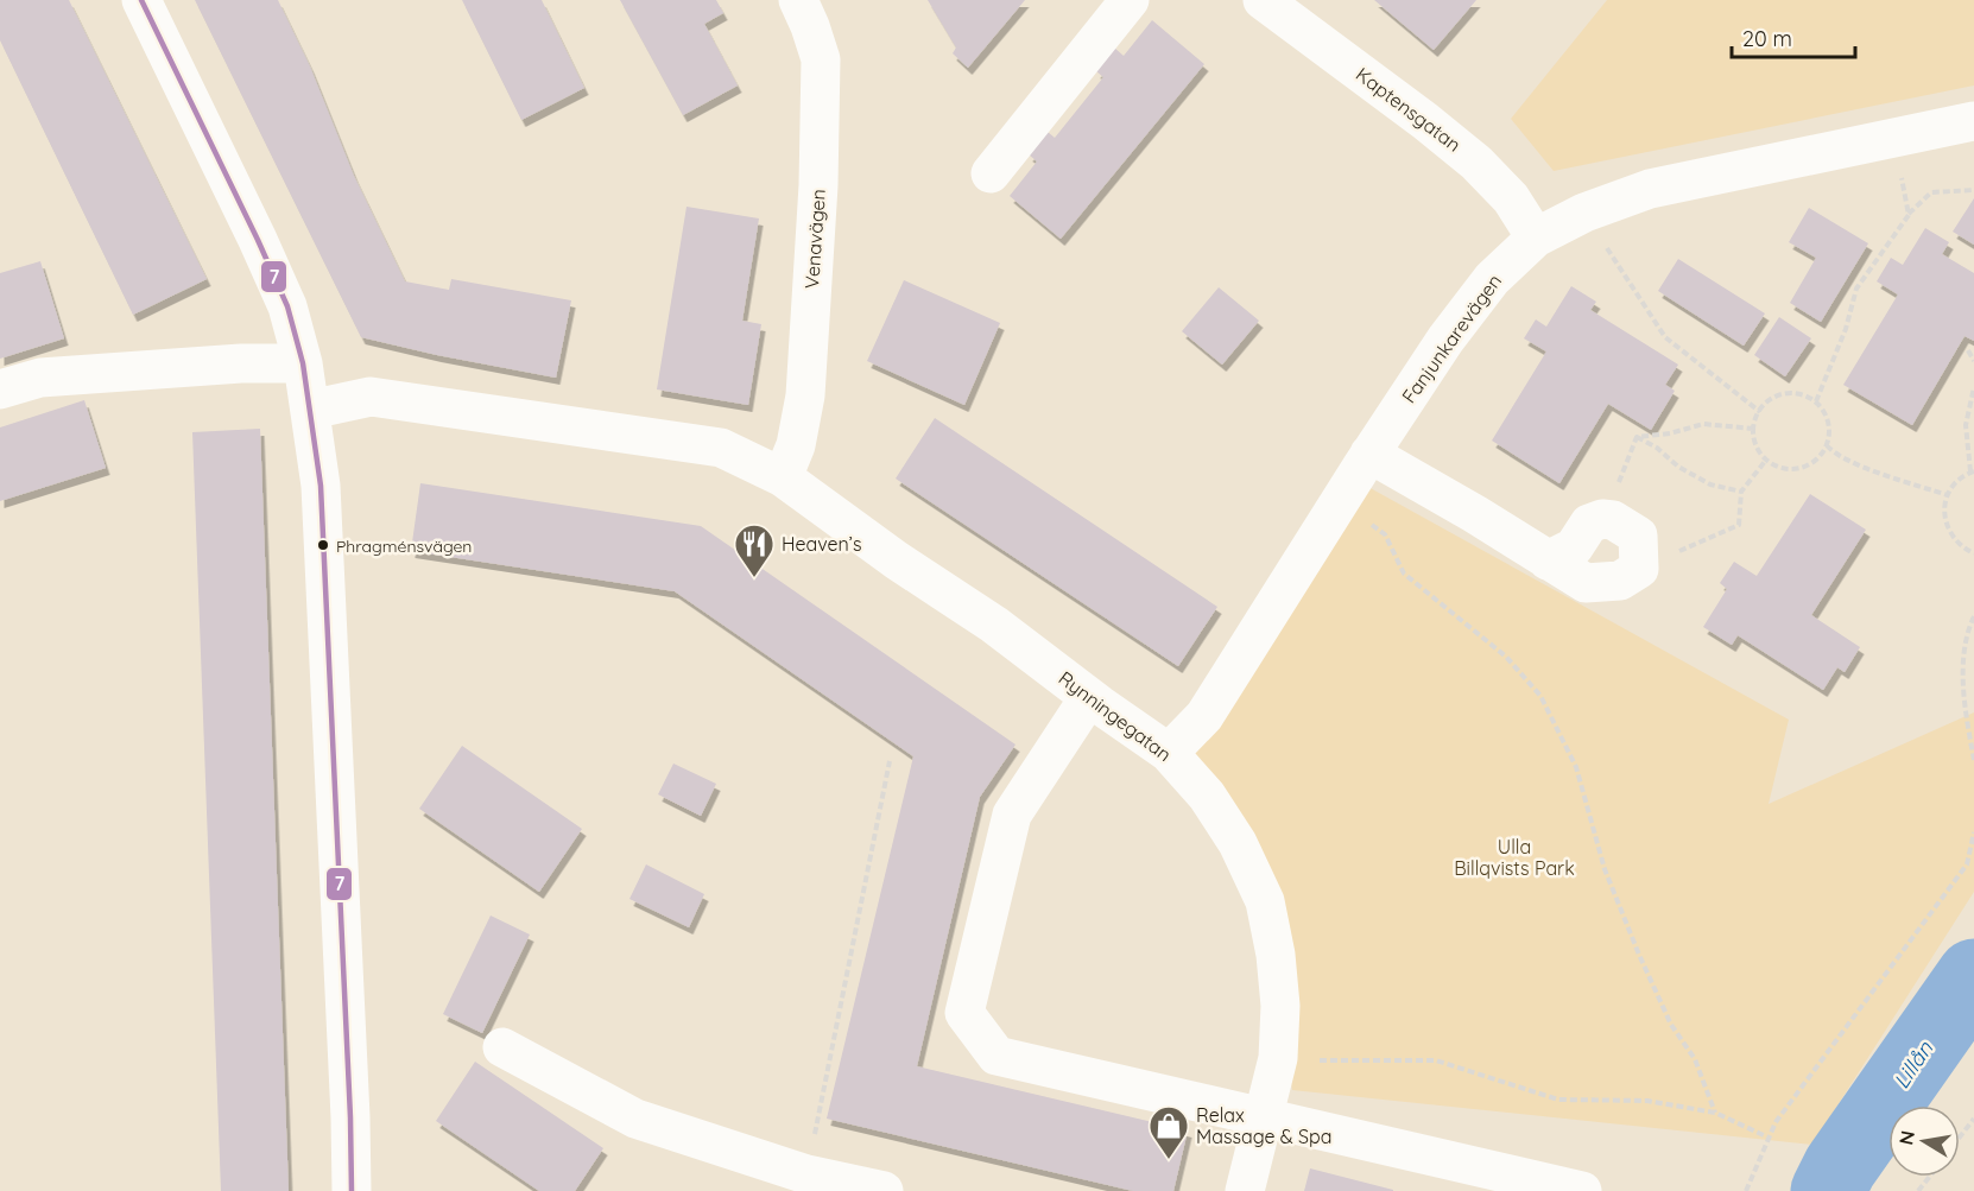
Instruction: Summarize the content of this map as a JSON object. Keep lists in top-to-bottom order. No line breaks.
{"streets":{"street":["Kaptensgatan","Venavägen","Fanjunkarevägen","Rynningegatan"]},"crossings":[["Kaptensgatan","Fanjunkarevägen"],["Venavägen","Rynningegatan"],["Fanjunkarevägen","Rynningegatan"]],"water":["Lillån"],"parks":["Ulla Billqvists Park"],"places":{"other":["Phragménsvägen"],"restaurant":["Heaven’s"],"shop":["Relax Massage & Spa"]},"lines":["transit line 7"],"scale_bar":"20 m","north":"left"}
